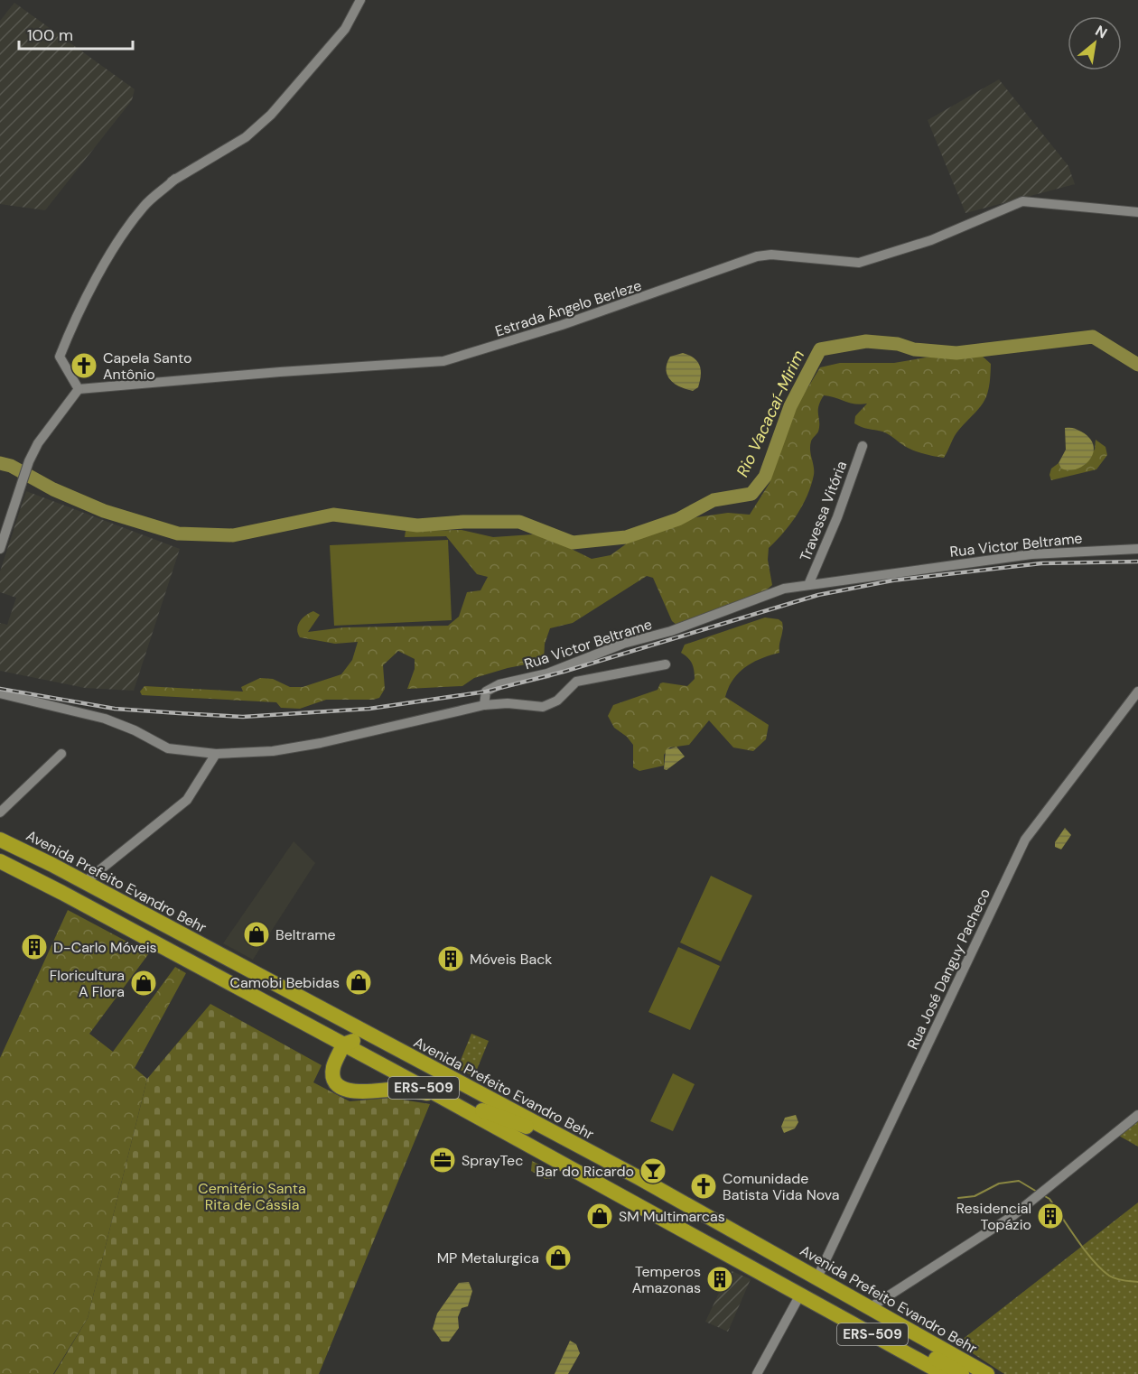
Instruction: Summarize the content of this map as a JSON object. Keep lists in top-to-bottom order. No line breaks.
{"streets":{"highway":["Avenida Prefeito Evandro Behr","ERS-509"],"street":["Estrada Ângelo Berleze","Travessa Vitória","Rua Victor Beltrame","Rua José Danguy Pacheco"]},"crossings":[["Travessa Vitória","Rua Victor Beltrame"],["Avenida Prefeito Evandro Behr","Rua José Danguy Pacheco"]],"water":["Rio Vacacaí-Mirim"],"parks":["Cemitério Santa Rita de Cássia"],"places":{"church":["Capela Santo Antônio","Comunidade Batista Vida Nova"],"shop":["Beltrame","Camobi Bebidas","Floricultura A Flora","SM Multimarcas","MP Metalurgica"],"building":["D-Carlo Móveis","Móveis Back","Residencial Topázio","Temperos Amazonas"],"office":["SprayTec"],"bar":["Bar do Ricardo"]},"scale_bar":"100 m","north":"top right"}
